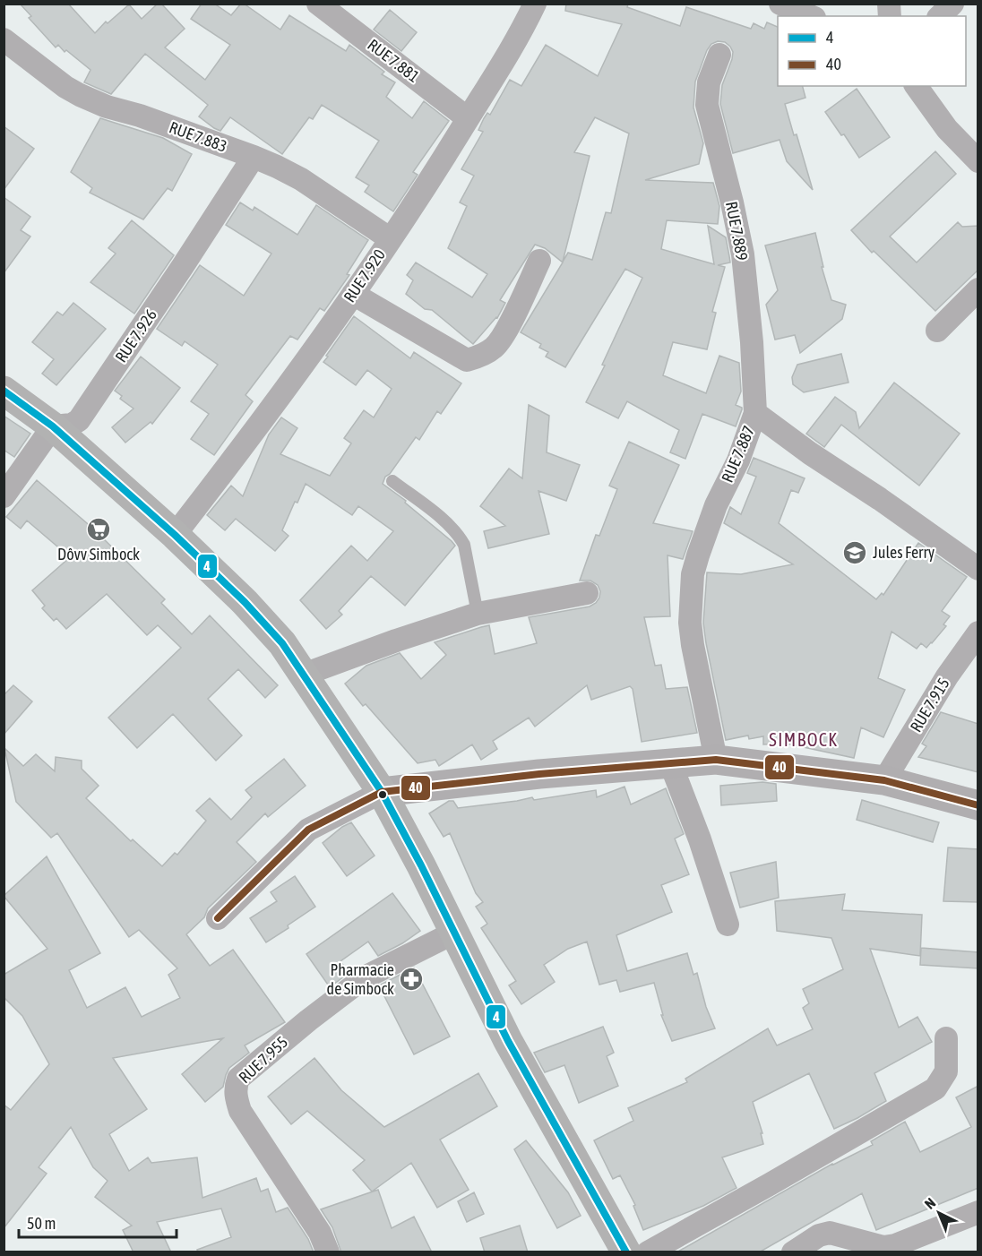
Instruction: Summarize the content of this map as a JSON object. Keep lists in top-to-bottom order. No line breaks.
{"streets":{"street":["RUE 7.881","RUE 7.883","RUE 7.889","RUE 7.920","RUE 7.926","RUE 7.887","RUE 7.915","RUE 7.955"]},"crossings":[["RUE 7.881","RUE 7.920"],["RUE 7.883","RUE 7.920"],["RUE 7.883","RUE 7.926"],["RUE 7.889","RUE 7.887"]],"districts":["SIMBOCK"],"places":{"supermarket":["Dôvv Simbock"],"school or university":["Jules Ferry"],"pharmacy":["Pharmacie de Simbock"]},"lines":["transit line 4","transit line 40"],"legend":["4","40"],"scale_bar":"50 m","north":"top left"}
